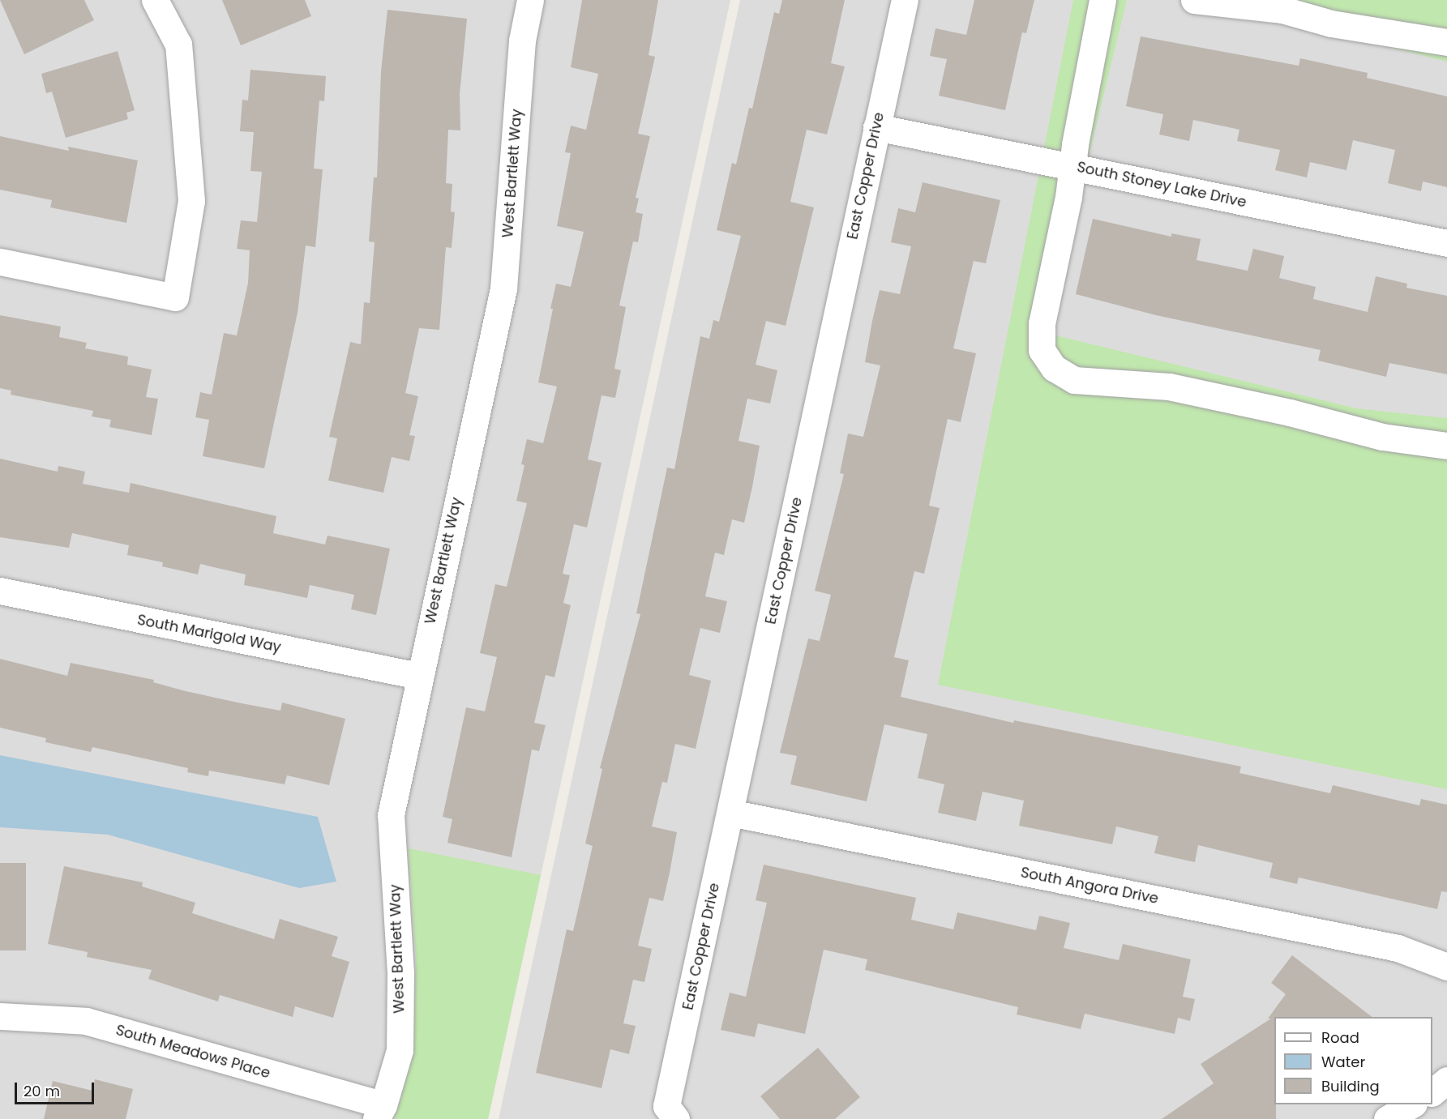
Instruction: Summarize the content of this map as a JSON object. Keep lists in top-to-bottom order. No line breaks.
{"streets":{"street":["West Bartlett Way","East Copper Drive","South Stoney Lake Drive","South Marigold Way","South Angora Drive","South Meadows Place"]},"crossings":[["West Bartlett Way","South Marigold Way"],["West Bartlett Way","South Meadows Place"],["East Copper Drive","South Stoney Lake Drive"],["East Copper Drive","South Angora Drive"]],"legend":["Road","Water","Building"],"scale_bar":"20 m"}
